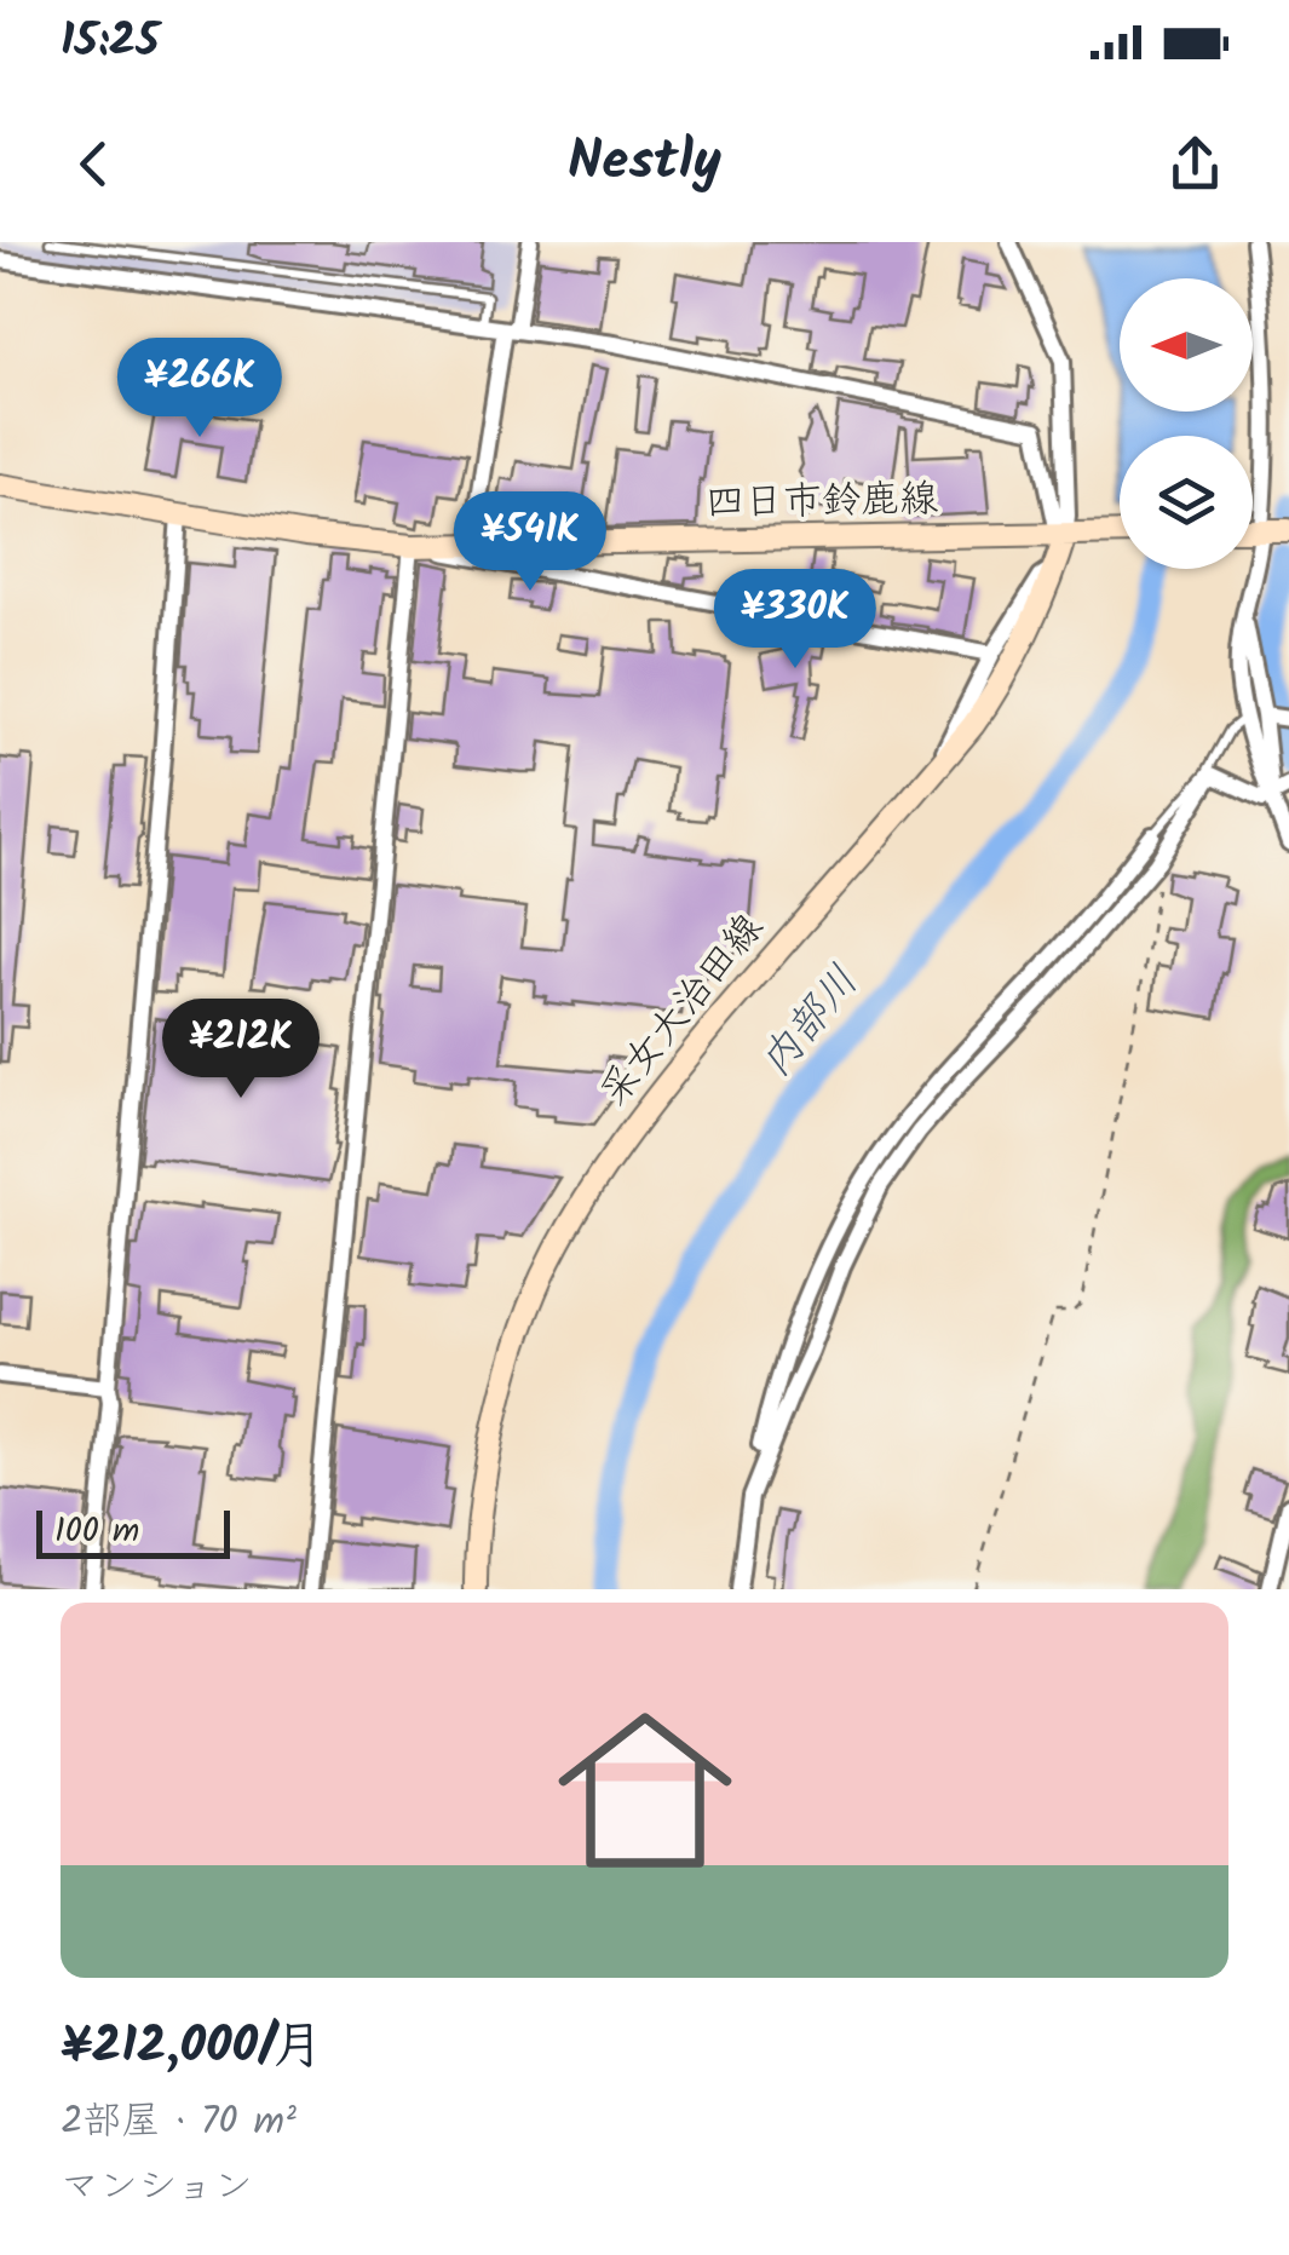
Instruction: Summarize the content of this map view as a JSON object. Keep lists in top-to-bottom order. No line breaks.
{"streets":{"main road":["四日市鈴鹿線","采女大治田線"]},"crossings":[["四日市鈴鹿線","采女大治田線"]],"water":["内部川"],"scale_bar":"100 m","north":"left","page":{"status":"15:25","header":"Nestly","price":["¥266K","¥541K","¥330K","¥212K"],"scale":"100 m","list":[{"name":"¥212,000/月","note":"2部屋 · 70 m² · マンション"}]}}
